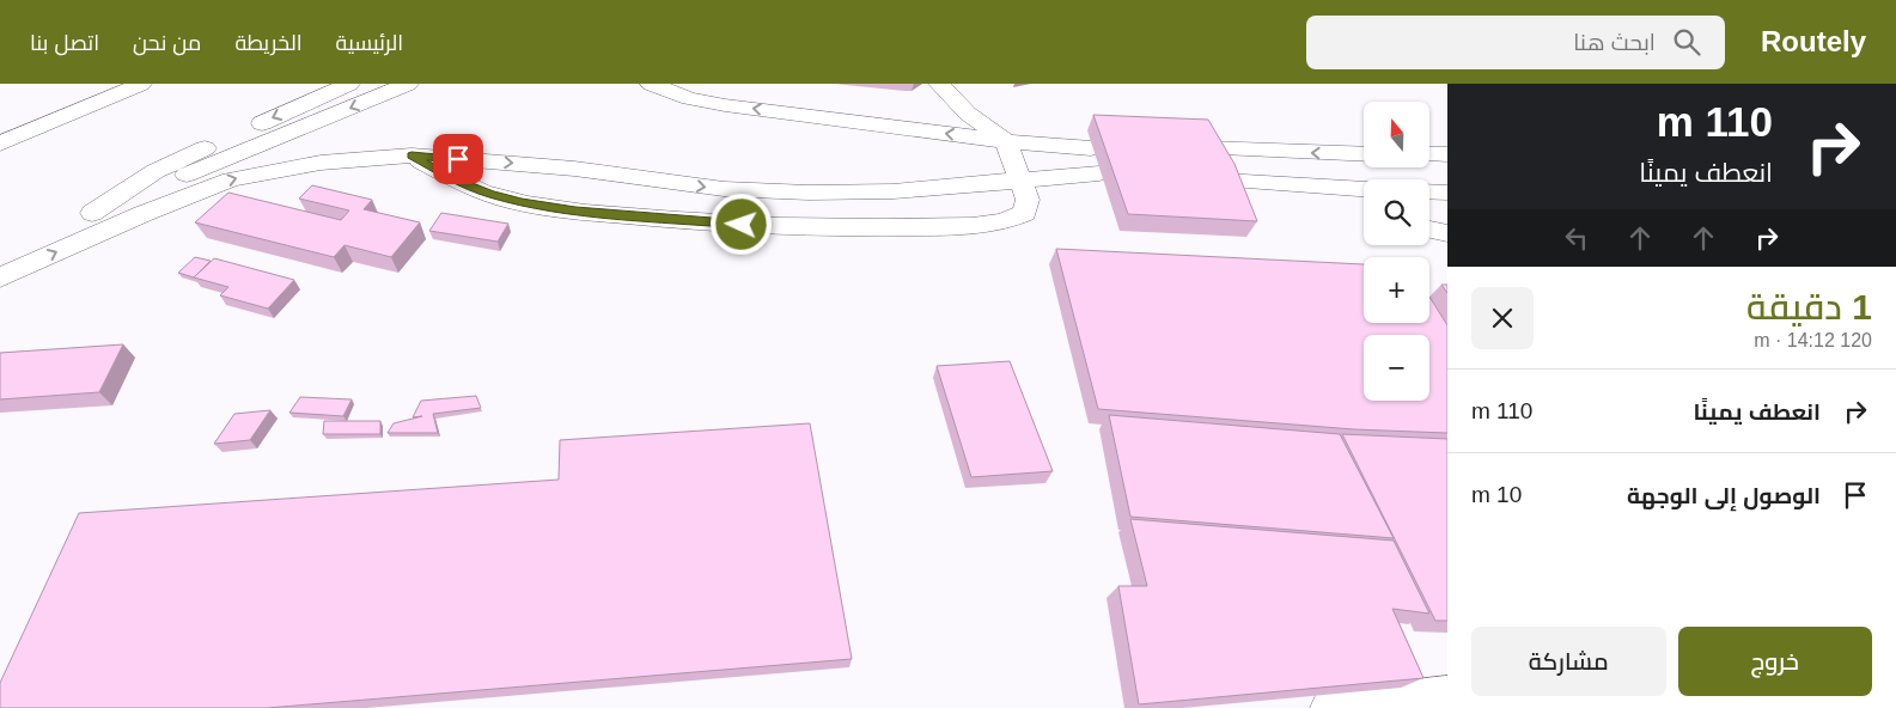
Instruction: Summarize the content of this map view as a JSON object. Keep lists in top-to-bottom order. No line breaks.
{"north":"top","page":{"header":"Routely","search":"ابحث هنا","nav":["الرئيسية","الخريطة","من نحن","اتصل بنا"],"turn":["110 m","انعطف يمينًا"],"map_buttons":["+","−"],"heading":["1 دقيقة","120 m · 14:12"],"list":[{"name":"انعطف يمينًا","value":"110 m"},{"name":"الوصول إلى الوجهة","value":"10 m"}],"buttons":["خروج","مشاركة"]}}
